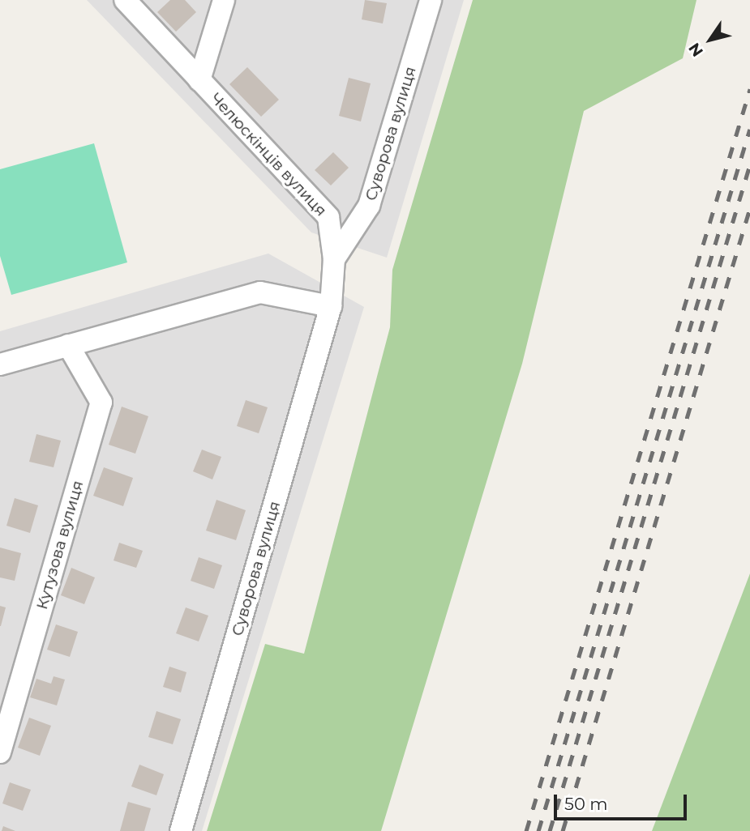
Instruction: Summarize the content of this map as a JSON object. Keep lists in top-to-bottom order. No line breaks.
{"streets":{"street":["Суворова вулиця","Челюскінців вулиця","Кутузова вулиця"]},"crossings":[["Суворова вулиця","Челюскінців вулиця"]],"scale_bar":"50 m","north":"bottom left"}
